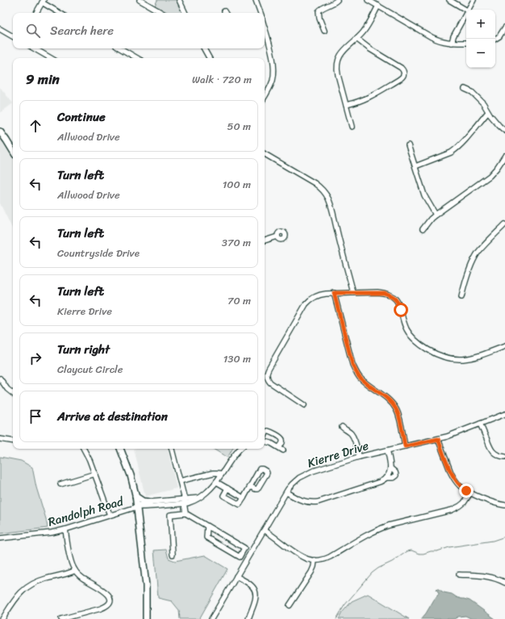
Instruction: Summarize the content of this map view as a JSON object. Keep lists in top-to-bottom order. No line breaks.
{"streets":{"street":["Kierre Drive","Randolph Road"]},"page":{"map_buttons":["+","−"],"search":"Search here","heading":["9 min","Walk · 720 m"],"list":[["Continue","Allwood Drive","50 m"],["Turn left","Allwood Drive","100 m"],["Turn left","Countryside Drive","370 m"],["Turn left","Kierre Drive","70 m"],["Turn right","Claycut Circle","130 m"],"Arrive at destination"]}}
